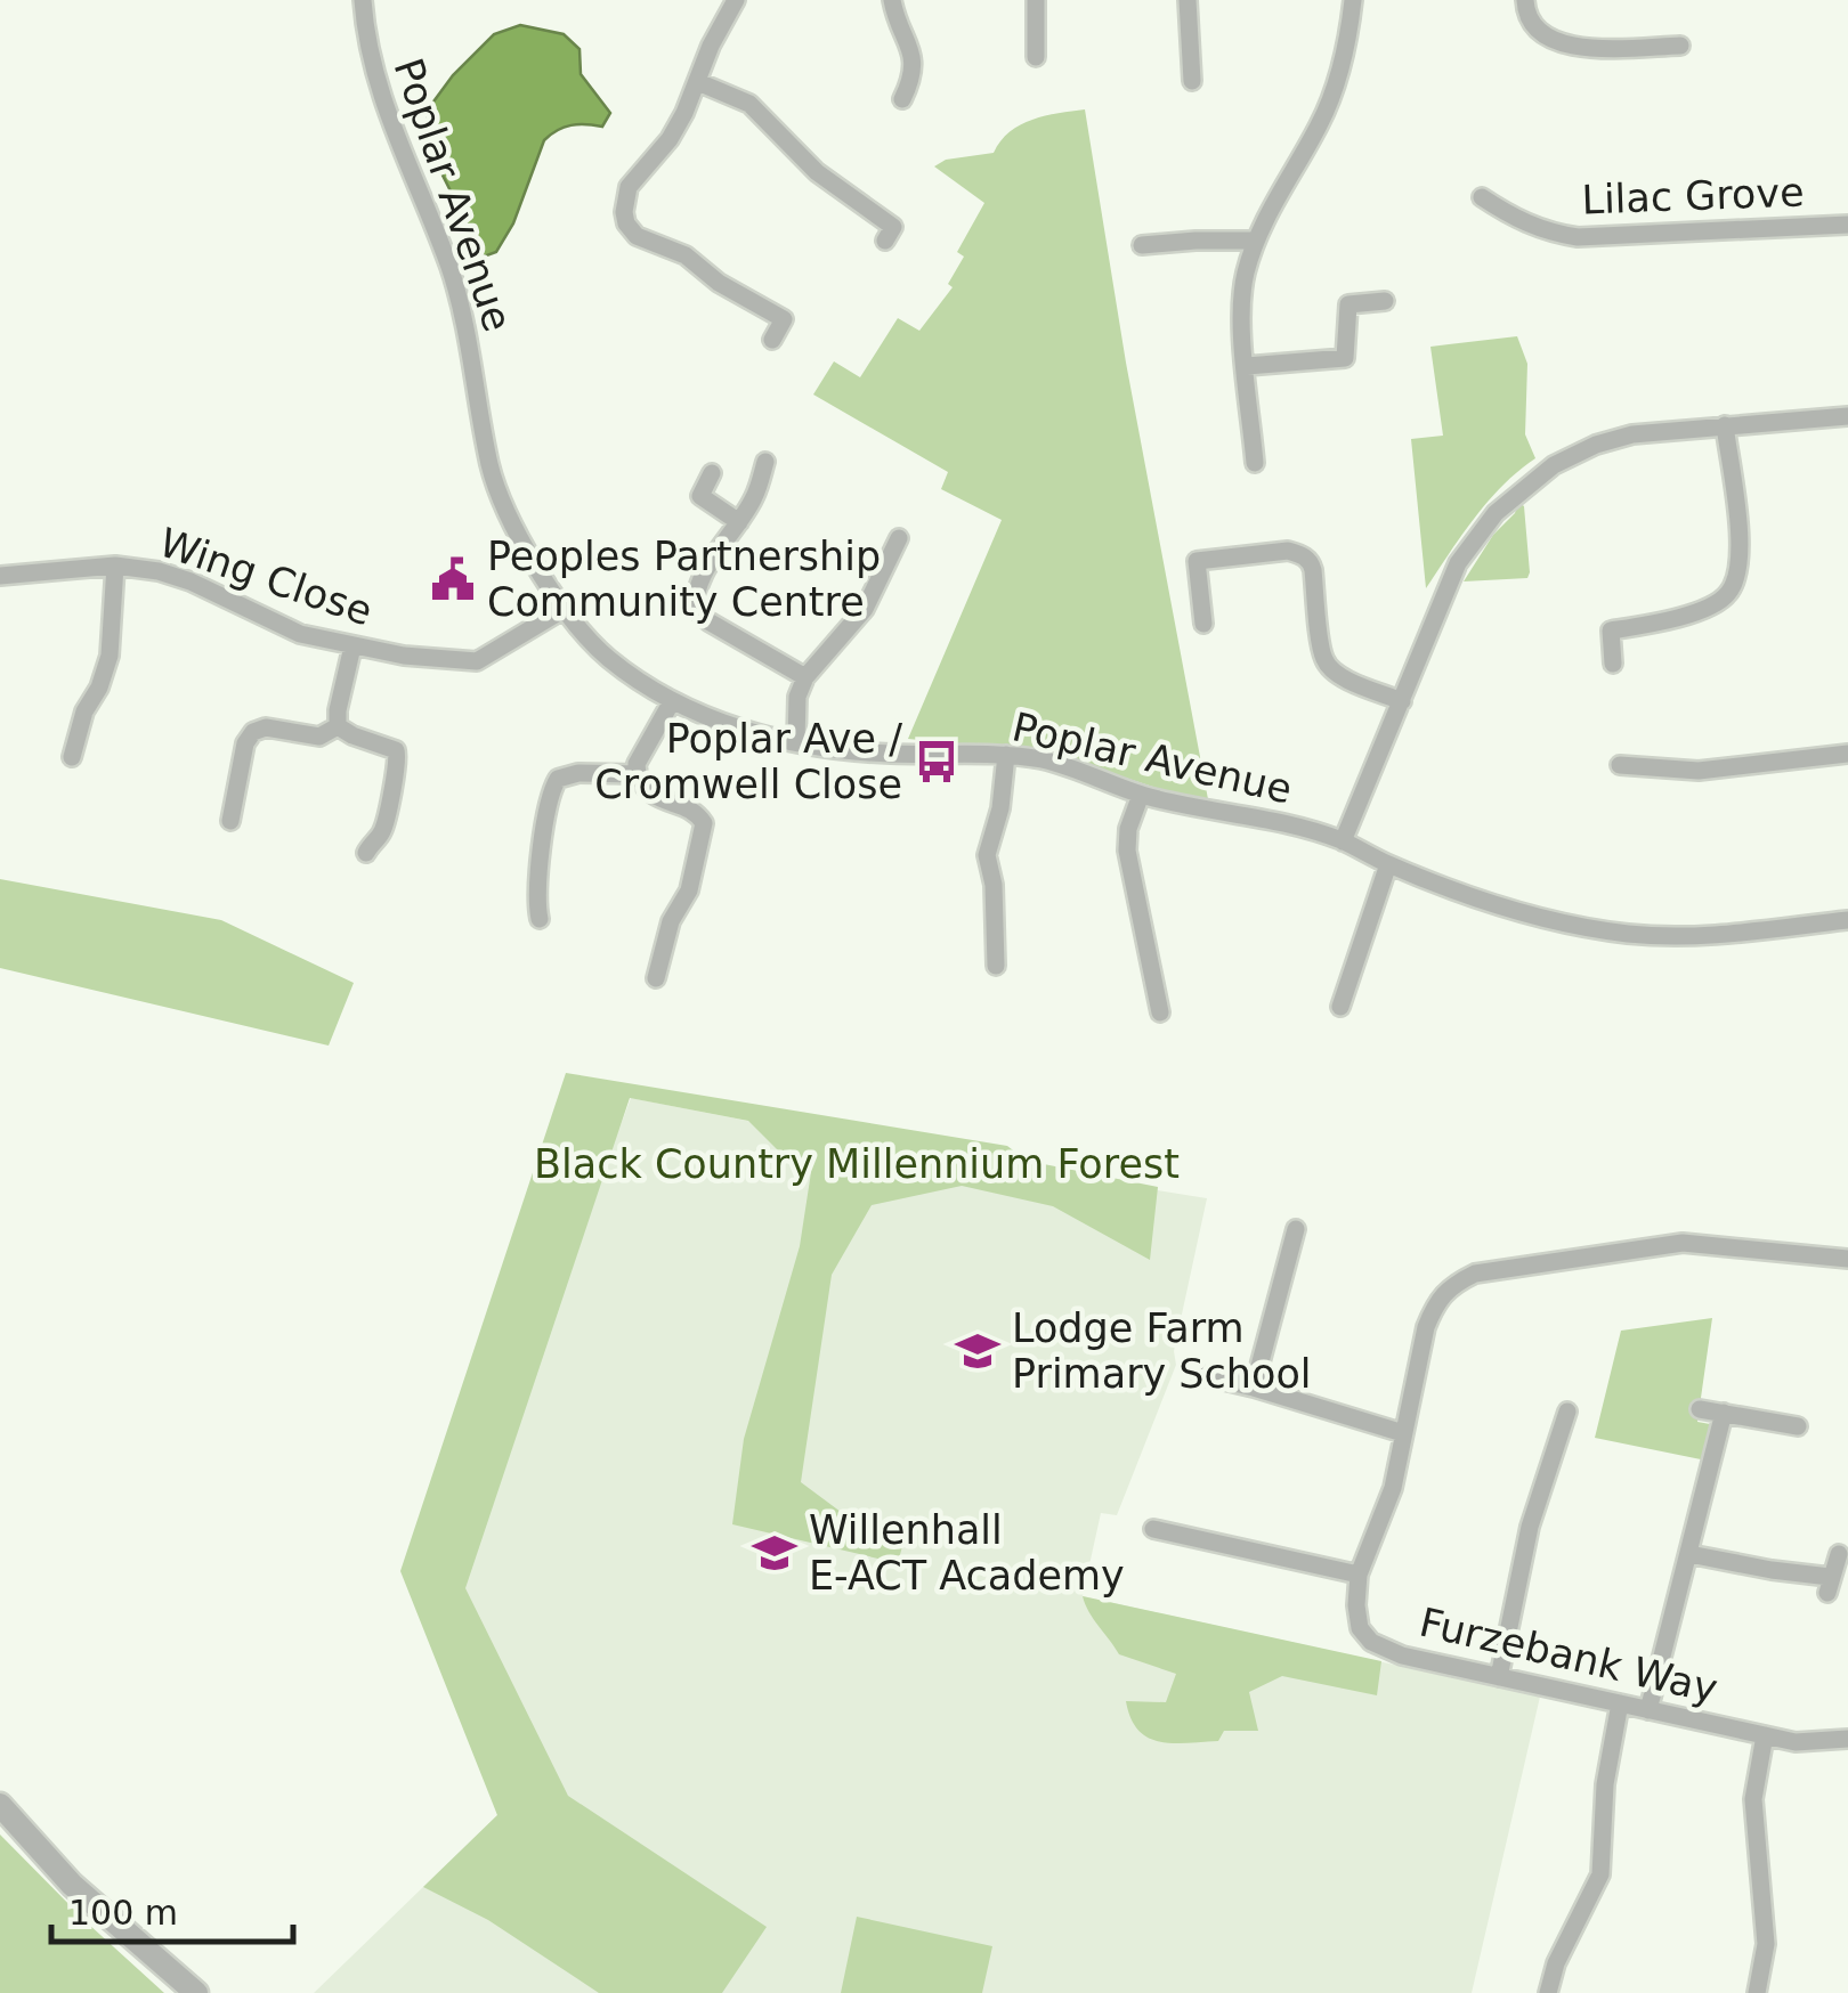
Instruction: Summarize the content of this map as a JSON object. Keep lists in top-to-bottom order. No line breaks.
{"streets":{"street":["Poplar Avenue","Lilac Grove","Wing Close","Furzebank Way"]},"crossings":[["Poplar Avenue","Wing Close"]],"parks":["Black Country Millennium Forest"],"places":{"public building":["Peoples Partnership Community Centre"],"bus stop":["Poplar Ave / Cromwell Close"],"school or university":["Lodge Farm Primary School","Willenhall E-ACT Academy"]},"scale_bar":"100 m"}
